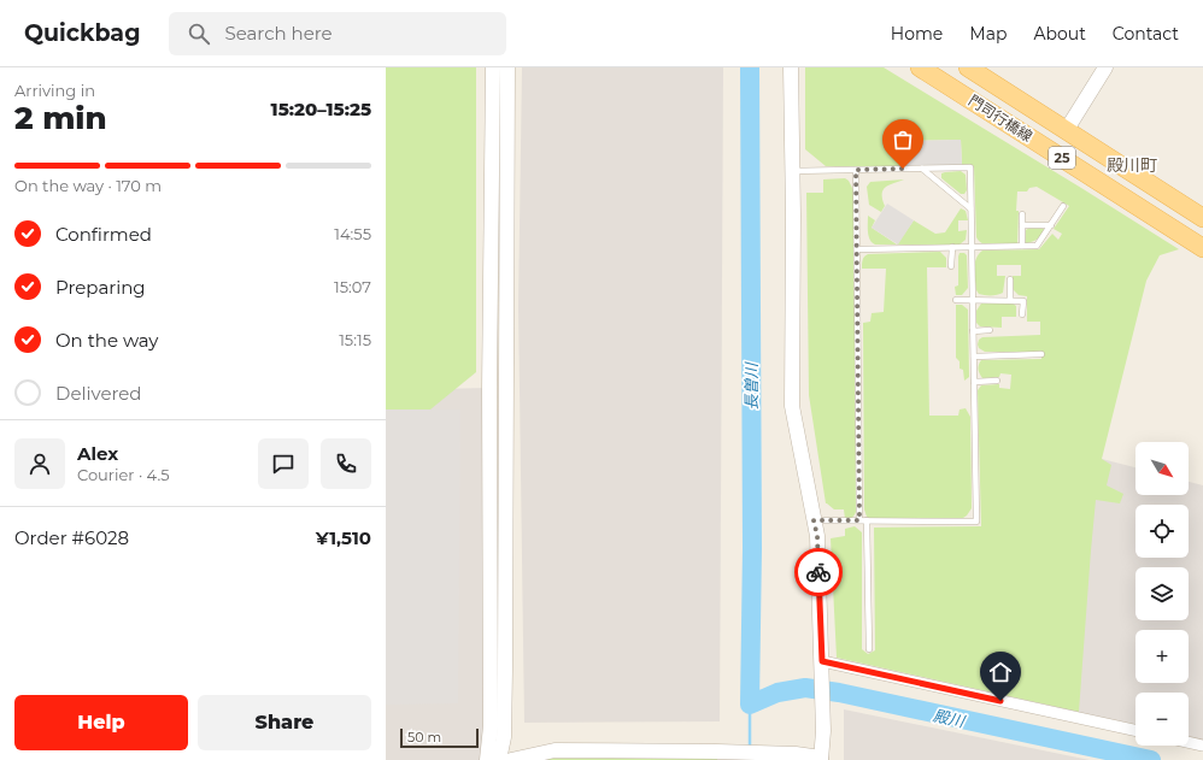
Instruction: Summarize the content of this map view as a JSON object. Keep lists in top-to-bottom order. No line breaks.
{"streets":{"main road":["門司行橋線","25"]},"districts":["殿川町"],"water":["長曽川","殿川"],"scale_bar":"50 m","north":"bottom right","page":{"header":"Quickbag","search":"Search here","nav":["Home","Map","About","Contact"],"heading":["2 min","Arriving in","15:20–15:25"],"panel":["Alex","Courier · 4.5","Order #6028","¥1,510"],"bar":"On the way · 170 m","list":[["Confirmed","14:55"],["Preparing","15:07"],["On the way","15:15"],"Delivered"],"map_buttons":["+","−"],"buttons":["Help","Share"],"scale":"50 m"}}
